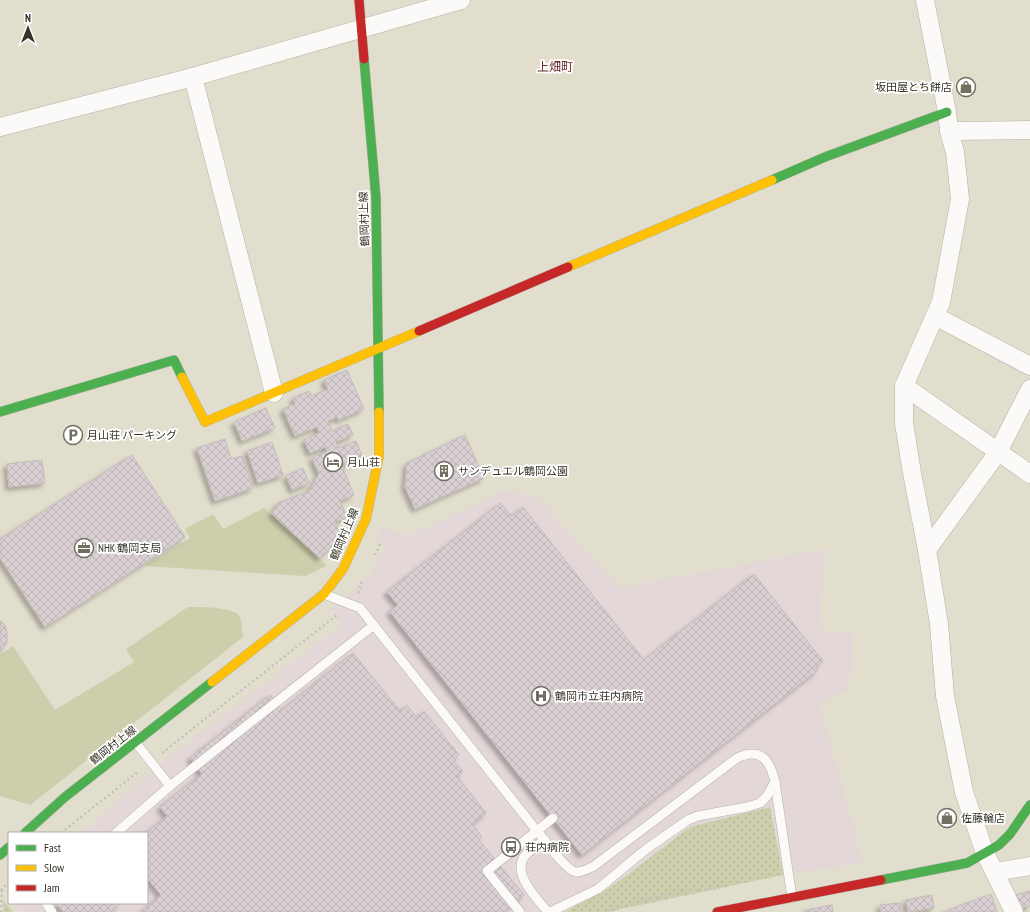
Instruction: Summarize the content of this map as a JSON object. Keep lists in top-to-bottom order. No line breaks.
{"streets":{"street":["鶴岡村上線"]},"districts":["上畑町"],"places":{"shop":["坂田屋とち餅店","佐藤輪店"],"parking":["月山荘 パーキング"],"hotel":["月山荘"],"building":["サンデュエル鶴岡公園"],"office":["NHK 鶴岡支局"],"hospital":["鶴岡市立荘内病院"],"bus stop":["荘内病院"]},"legend":["Fast","Slow","Jam"],"north":"top"}
